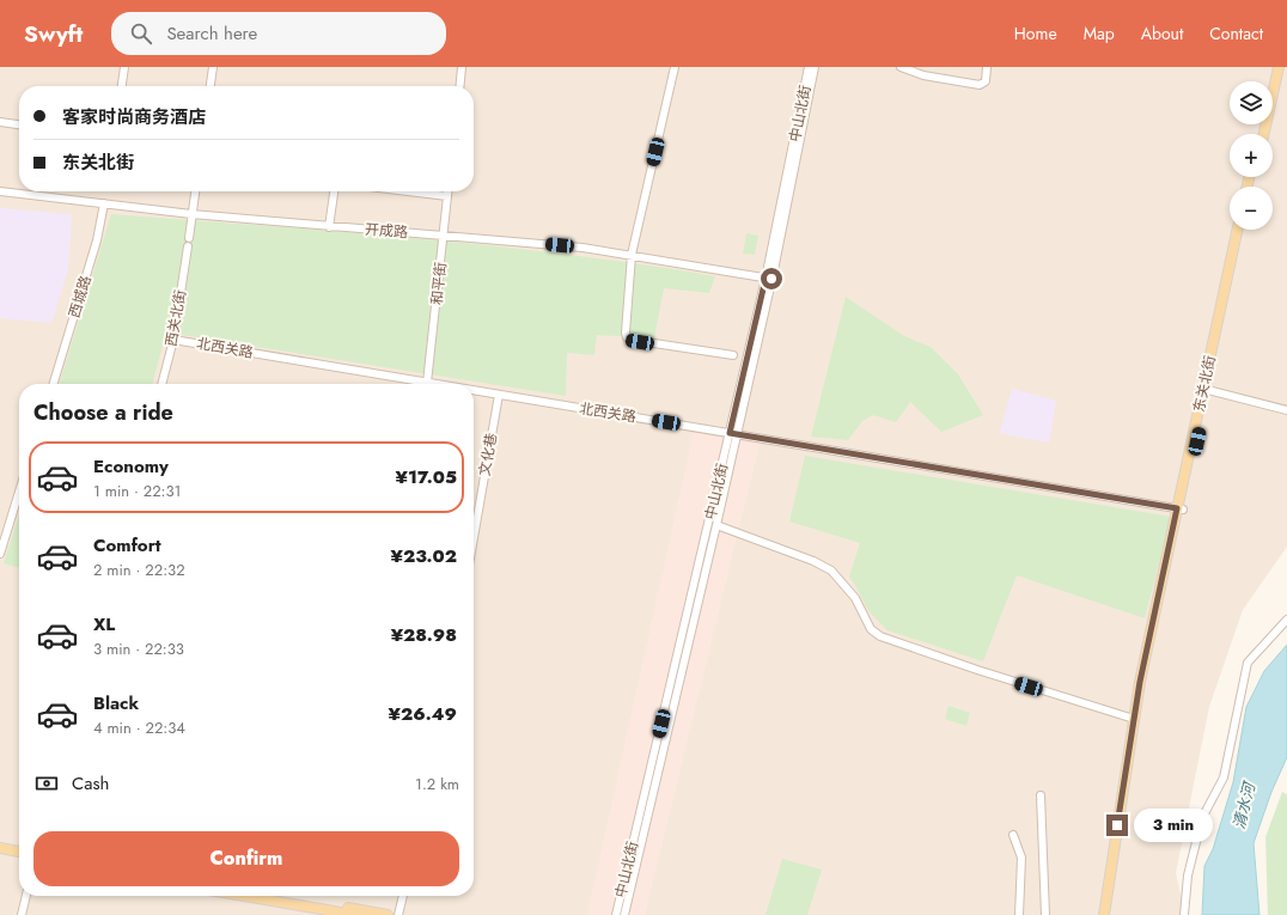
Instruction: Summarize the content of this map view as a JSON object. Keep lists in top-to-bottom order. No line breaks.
{"streets":{"main road":["东关北街"],"street":["中山北街","开成路","和平街","西城路","西关北街","北西关路","文化巷"]},"crossings":[["中山北街","开成路"],["中山北街","北西关路"],["开成路","和平街"],["开成路","西城路"],["和平街","北西关路"],["西关北街","北西关路"],["北西关路","东关北街"],["北西关路","文化巷"]],"water":["清水河"],"page":{"header":"Swyft","search":"Search here","nav":["Home","Map","About","Contact"],"map_buttons":["+","−"],"banner":["客家时尚商务酒店","东关北街"],"heading":"Choose a ride","list":[{"name":"Economy","note":"1 min · 22:31","value":"¥17.05"},{"name":"Comfort","note":"2 min · 22:32","value":"¥23.02"},{"name":"XL","note":"3 min · 22:33","value":"¥28.98"},{"name":"Black","note":"4 min · 22:34","value":"¥26.49"}],"pay":["Cash","1.2 km"],"bubble":"3 min","buttons":"Confirm"}}
